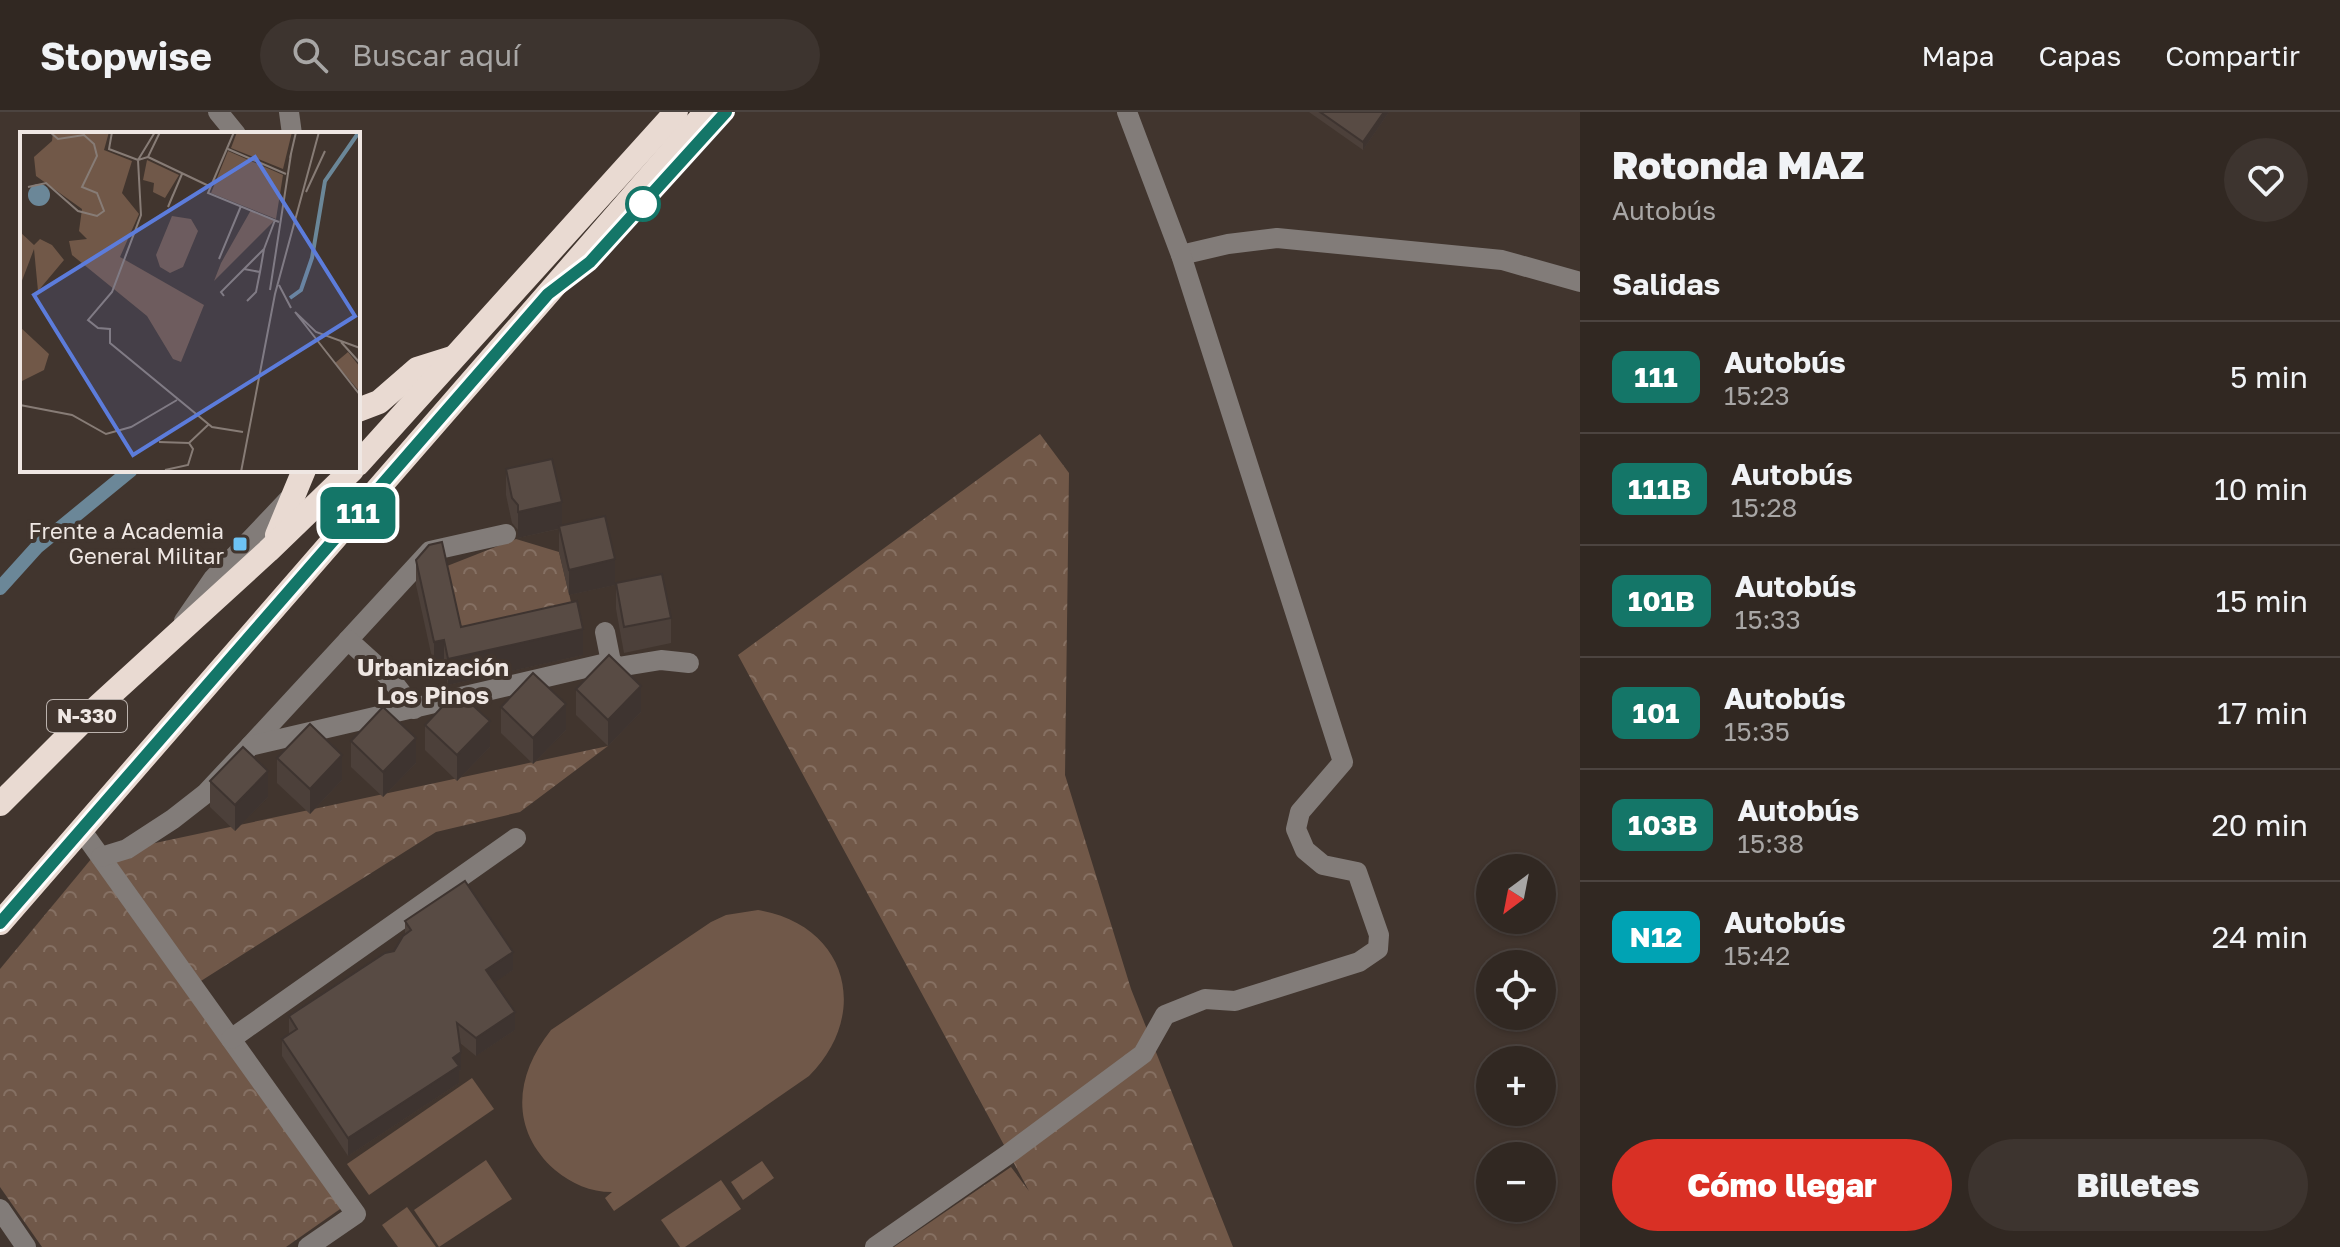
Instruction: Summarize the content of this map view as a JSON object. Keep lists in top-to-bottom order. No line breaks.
{"streets":{"highway":["N-330"]},"districts":["Urbanización Los Pinos"],"places":{"transit":["Frente a Academia General Militar"]},"lines":["bus line 111"],"north":"bottom left","page":{"header":"Stopwise","search":"Buscar aquí","nav":["Mapa","Capas","Compartir"],"on_map":"111","heading":[["Rotonda MAZ","Autobús"],"Salidas"],"list":[{"mark":"111","name":"Autobús","note":"15:23","value":"5 min"},{"mark":"111B","name":"Autobús","note":"15:28","value":"10 min"},{"mark":"101B","name":"Autobús","note":"15:33","value":"15 min"},{"mark":"101","name":"Autobús","note":"15:35","value":"17 min"},{"mark":"103B","name":"Autobús","note":"15:38","value":"20 min"},{"mark":"N12","name":"Autobús","note":"15:42","value":"24 min"}],"map_buttons":["+","−"],"buttons":["Cómo llegar","Billetes"]}}
